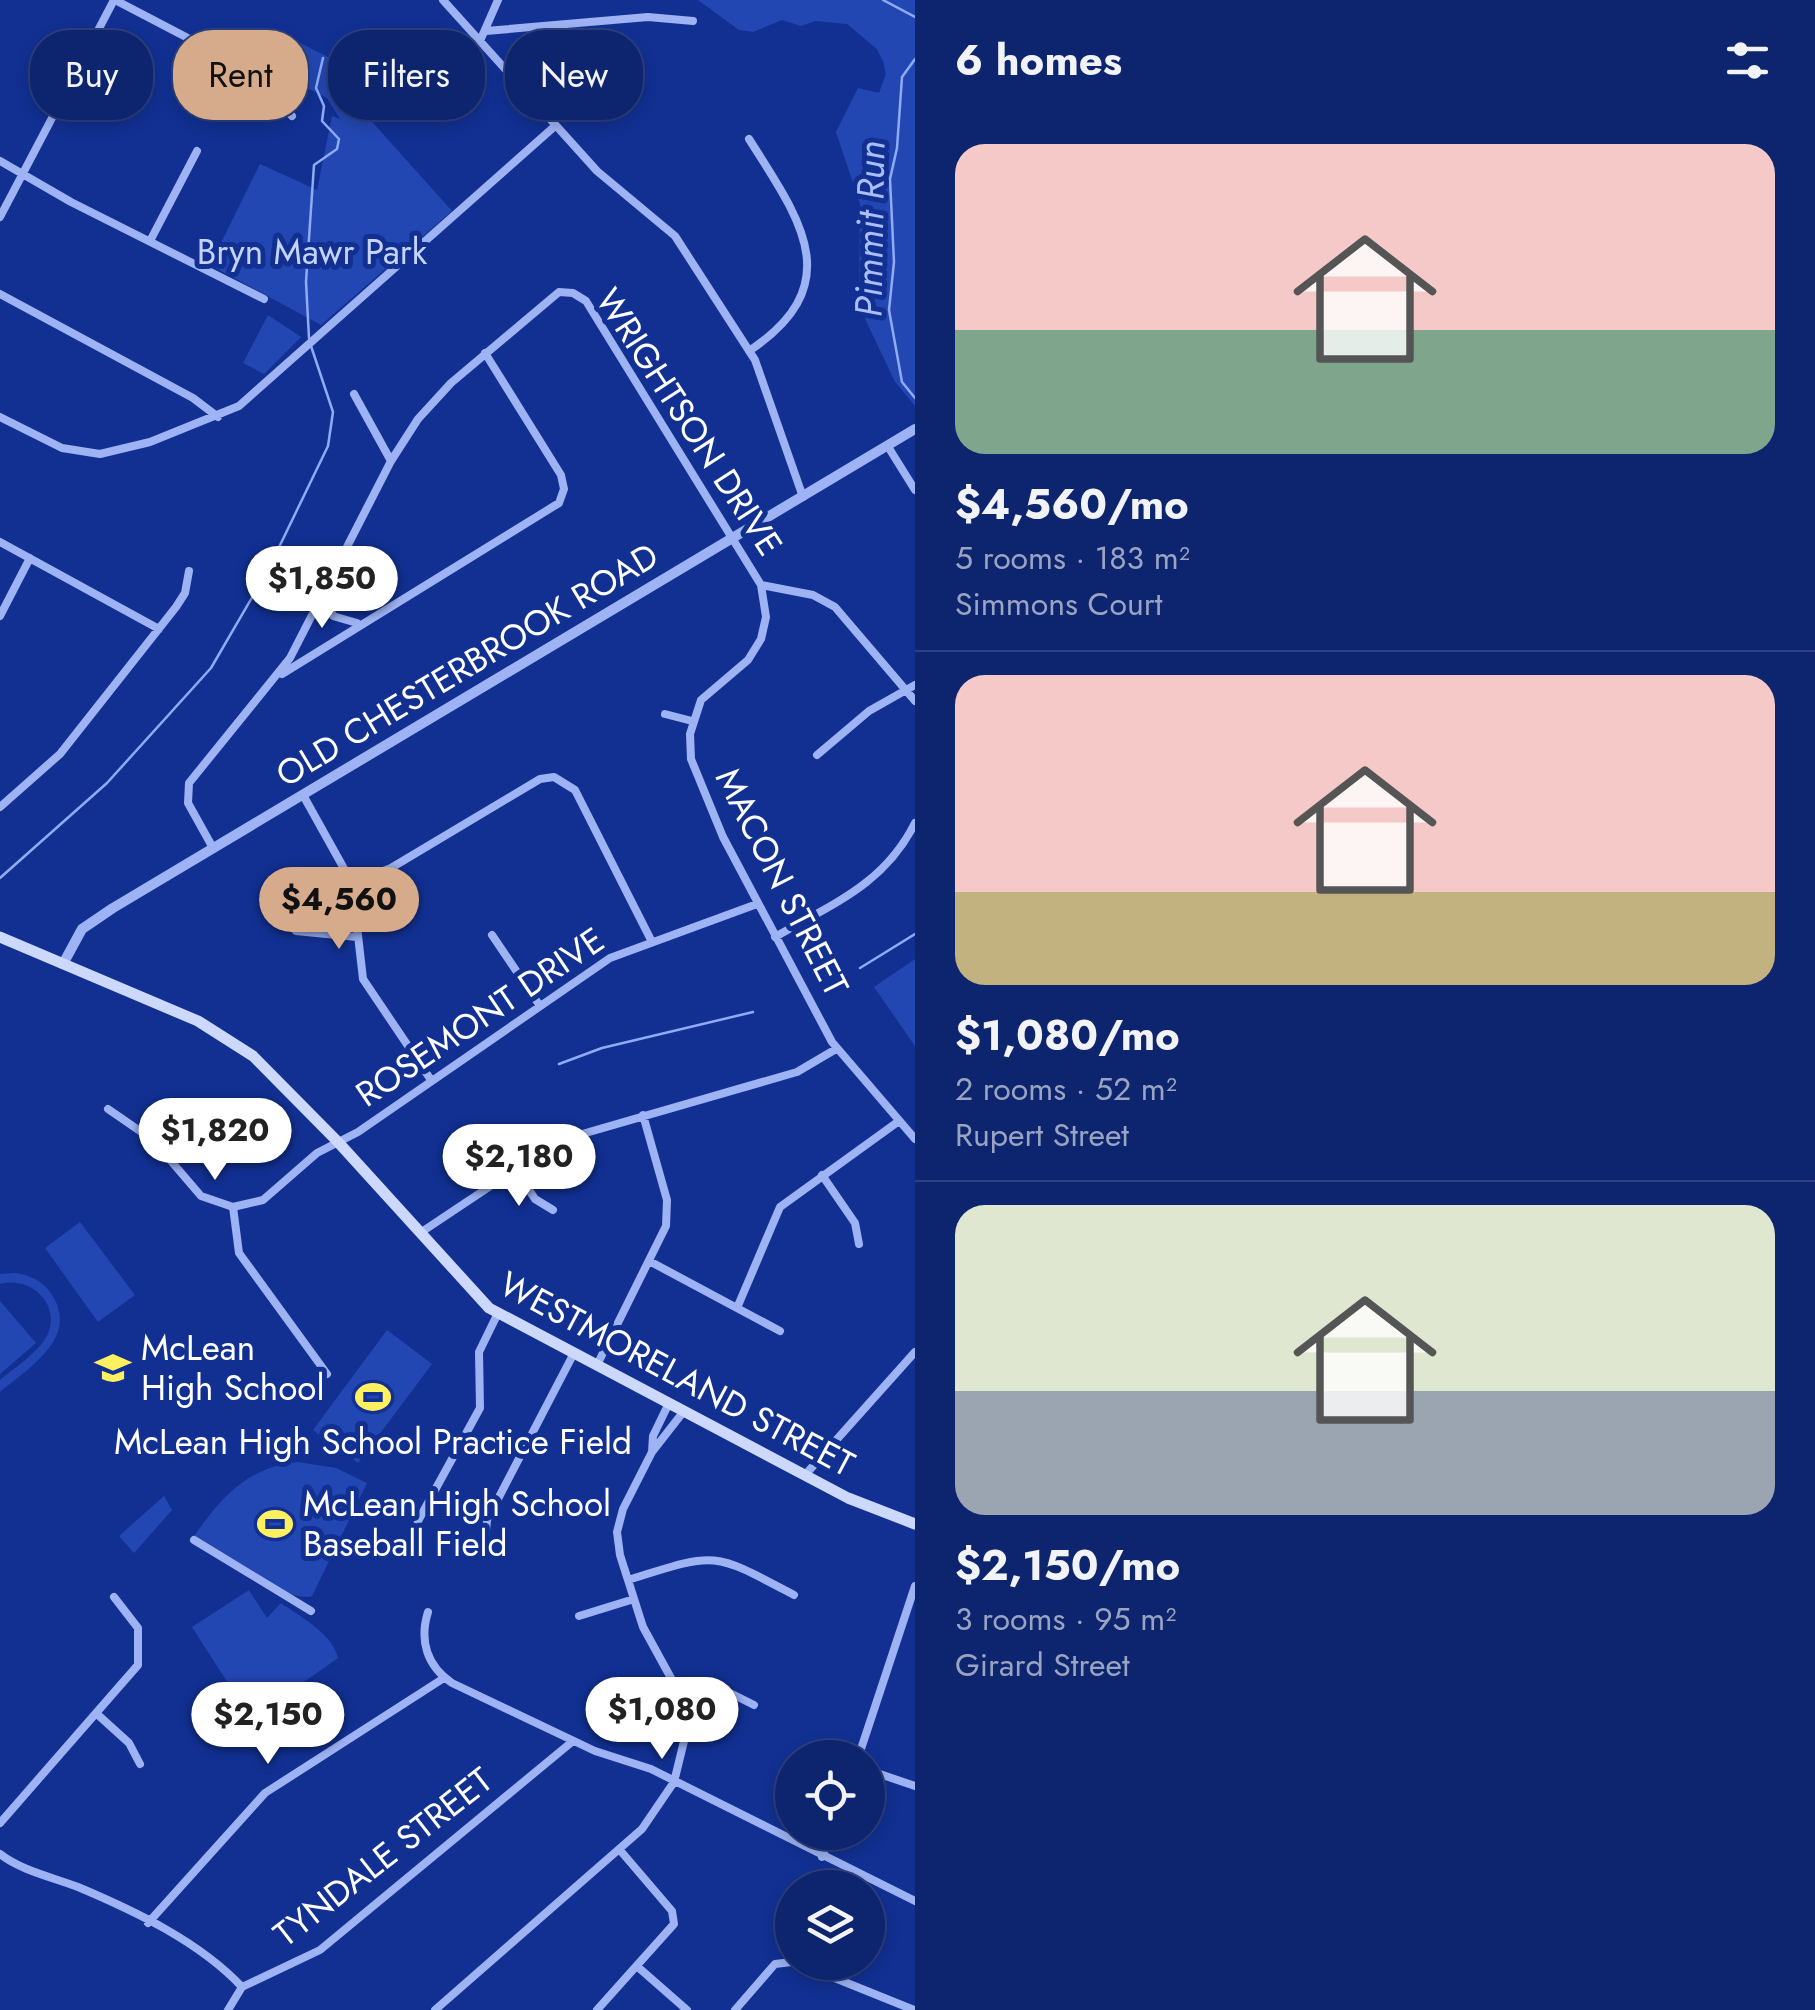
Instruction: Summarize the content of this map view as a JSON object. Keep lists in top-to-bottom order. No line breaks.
{"streets":{"main road":["WESTMORELAND STREET"],"street":["WRIGHTSON DRIVE","OLD CHESTERBROOK ROAD","MACON STREET","ROSEMONT DRIVE","TYNDALE STREET"]},"crossings":[["WRIGHTSON DRIVE","OLD CHESTERBROOK ROAD"],["OLD CHESTERBROOK ROAD","WESTMORELAND STREET"],["MACON STREET","ROSEMONT DRIVE"],["ROSEMONT DRIVE","WESTMORELAND STREET"]],"water":["Pimmit Run"],"parks":["Bryn Mawr Park"],"places":{"school or university":["McLean High School"],"sports":["McLean High School Practice Field","McLean High School Baseball Field"]},"page":{"heading":"6 homes","chip":["Buy","Rent","Filters","New"],"list":[{"name":"$4,560/mo","note":"5 rooms · 183 m² · Simmons Court"},{"name":"$1,080/mo","note":"2 rooms · 52 m² · Rupert Street"},{"name":"$2,150/mo","note":"3 rooms · 95 m² · Girard Street"}],"price":["$1,850","$4,560","$1,820","$2,180","$1,080","$2,150"]}}
